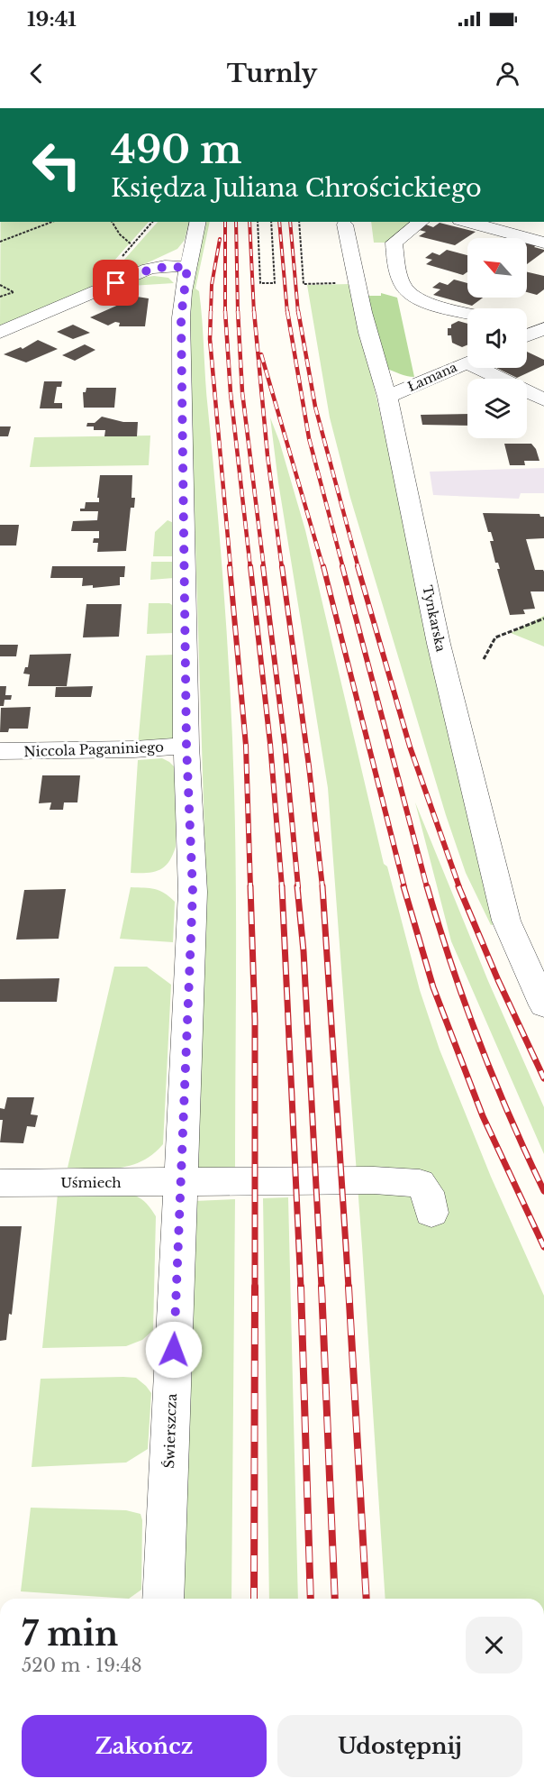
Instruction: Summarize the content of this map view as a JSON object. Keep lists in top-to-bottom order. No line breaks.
{"streets":{"street":["Łamana","Tynkarska","Niccola Paganiniego","Uśmiech","Świerszcza"]},"crossings":[["Łamana","Tynkarska"],["Niccola Paganiniego","Świerszcza"],["Uśmiech","Świerszcza"]],"north":"top left","page":{"status":"19:41","header":"Turnly","turn":["490 m","Księdza Juliana Chrościckiego"],"heading":["7 min","520 m · 19:48"],"buttons":["Zakończ","Udostępnij"]}}
